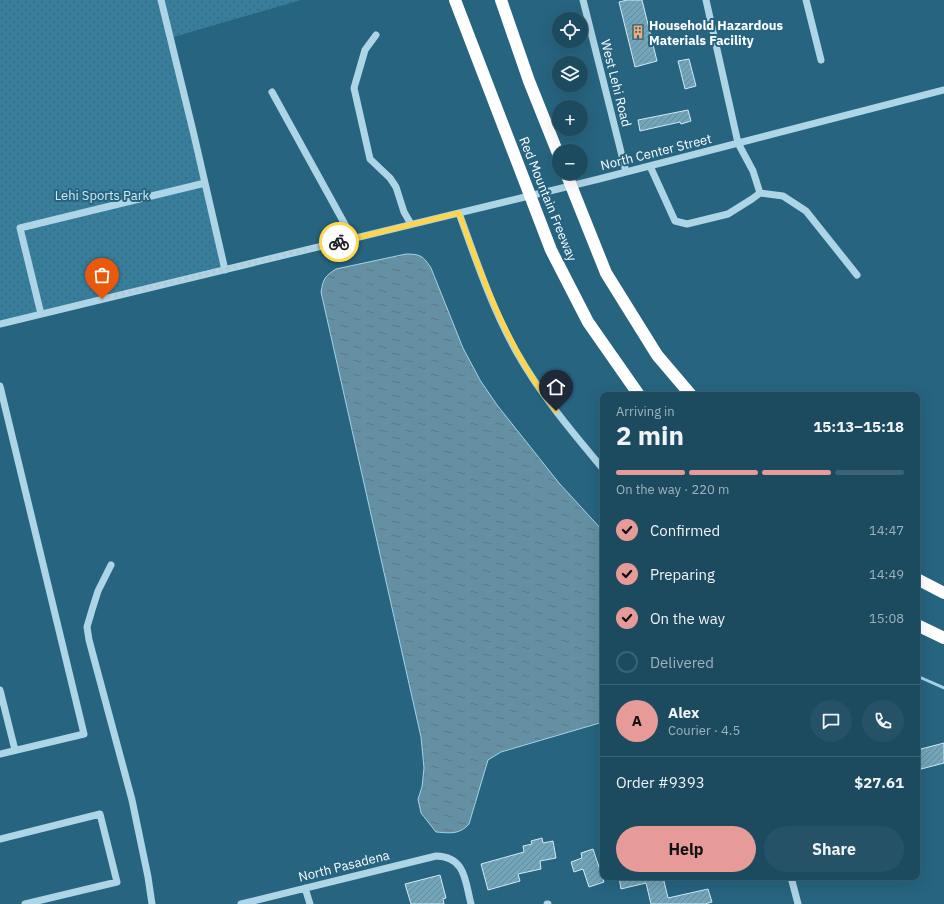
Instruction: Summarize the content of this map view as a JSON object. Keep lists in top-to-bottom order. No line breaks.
{"streets":{"highway":["Red Mountain Freeway"],"street":["West Lehi Road","North Center Street","North Pasadena"]},"crossings":[["West Lehi Road","North Center Street"]],"parks":["Lehi Sports Park"],"places":{"building":["Household Hazardous Materials Facility"]},"page":{"map_buttons":["+","−"],"heading":["2 min","Arriving in","15:13–15:18"],"panel":["Alex","Courier · 4.5","Order #9393","$27.61"],"bar":"On the way · 220 m","list":[["Confirmed","14:47"],["Preparing","14:49"],["On the way","15:08"],"Delivered"],"round":"A","buttons":["Help","Share"]}}
